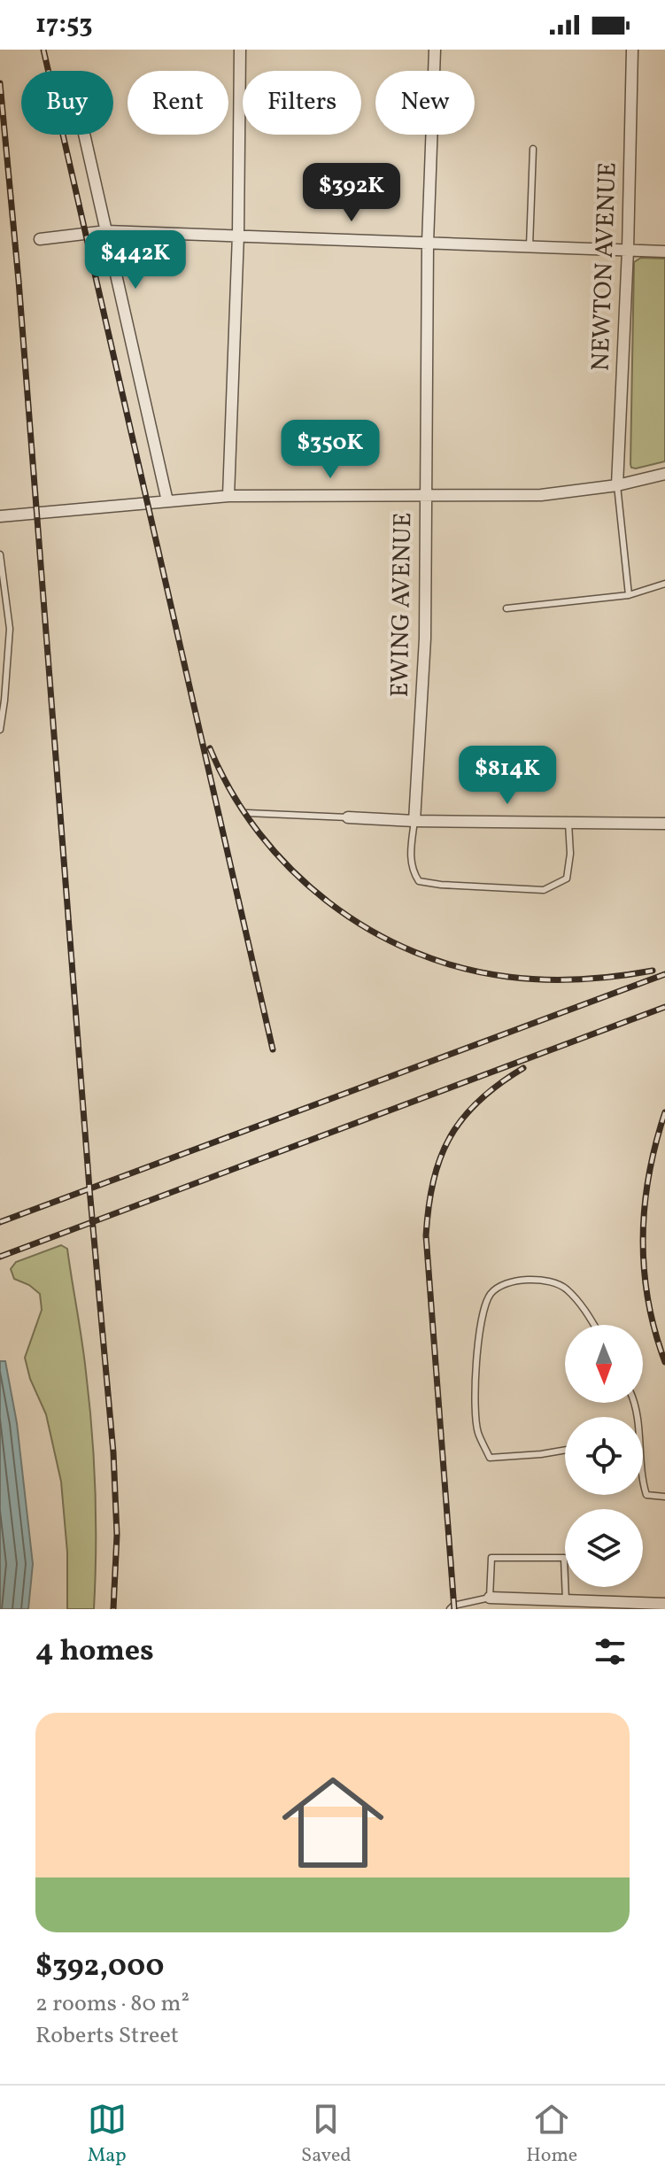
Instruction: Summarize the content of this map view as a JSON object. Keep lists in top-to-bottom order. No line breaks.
{"streets":{"street":["NEWTON AVENUE","EWING AVENUE"]},"north":"bottom","page":{"status":"17:53","chip":["Buy","Rent","Filters","New"],"price":["$392K","$442K","$350K","$814K"],"heading":"4 homes","list":[{"name":"$392,000","note":"2 rooms · 80 m² · Roberts Street"}],"tabs":["Map","Saved","Home"]}}
